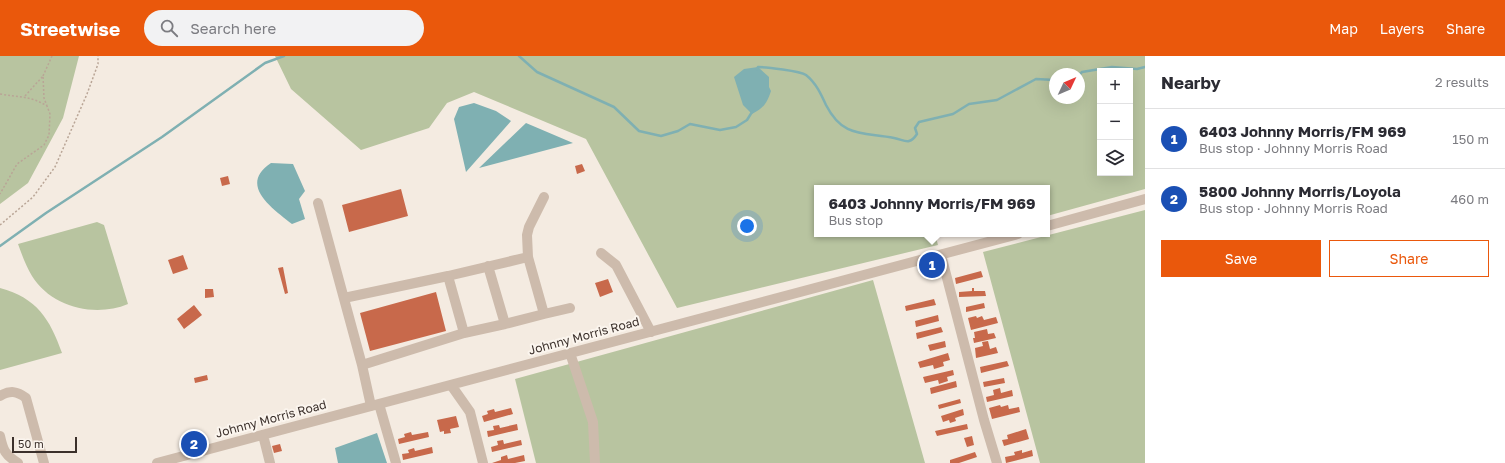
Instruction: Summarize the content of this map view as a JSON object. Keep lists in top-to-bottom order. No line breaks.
{"streets":{"street":["Johnny Morris Road"]},"scale_bar":"50 m","north":"top right","page":{"header":"Streetwise","search":"Search here","nav":["Map","Layers","Share"],"heading":["Nearby","2 results"],"map_buttons":["+","−"],"list":[{"mark":"1","name":"6403 Johnny Morris/FM 969","note":"Bus stop · Johnny Morris Road","value":"150 m"},{"mark":"2","name":"5800 Johnny Morris/Loyola","note":"Bus stop · Johnny Morris Road","value":"460 m"}],"popup":["6403 Johnny Morris/FM 969","Bus stop"],"buttons":["Save","Share"],"pins":["1","2"],"scale":"50 m"}}
